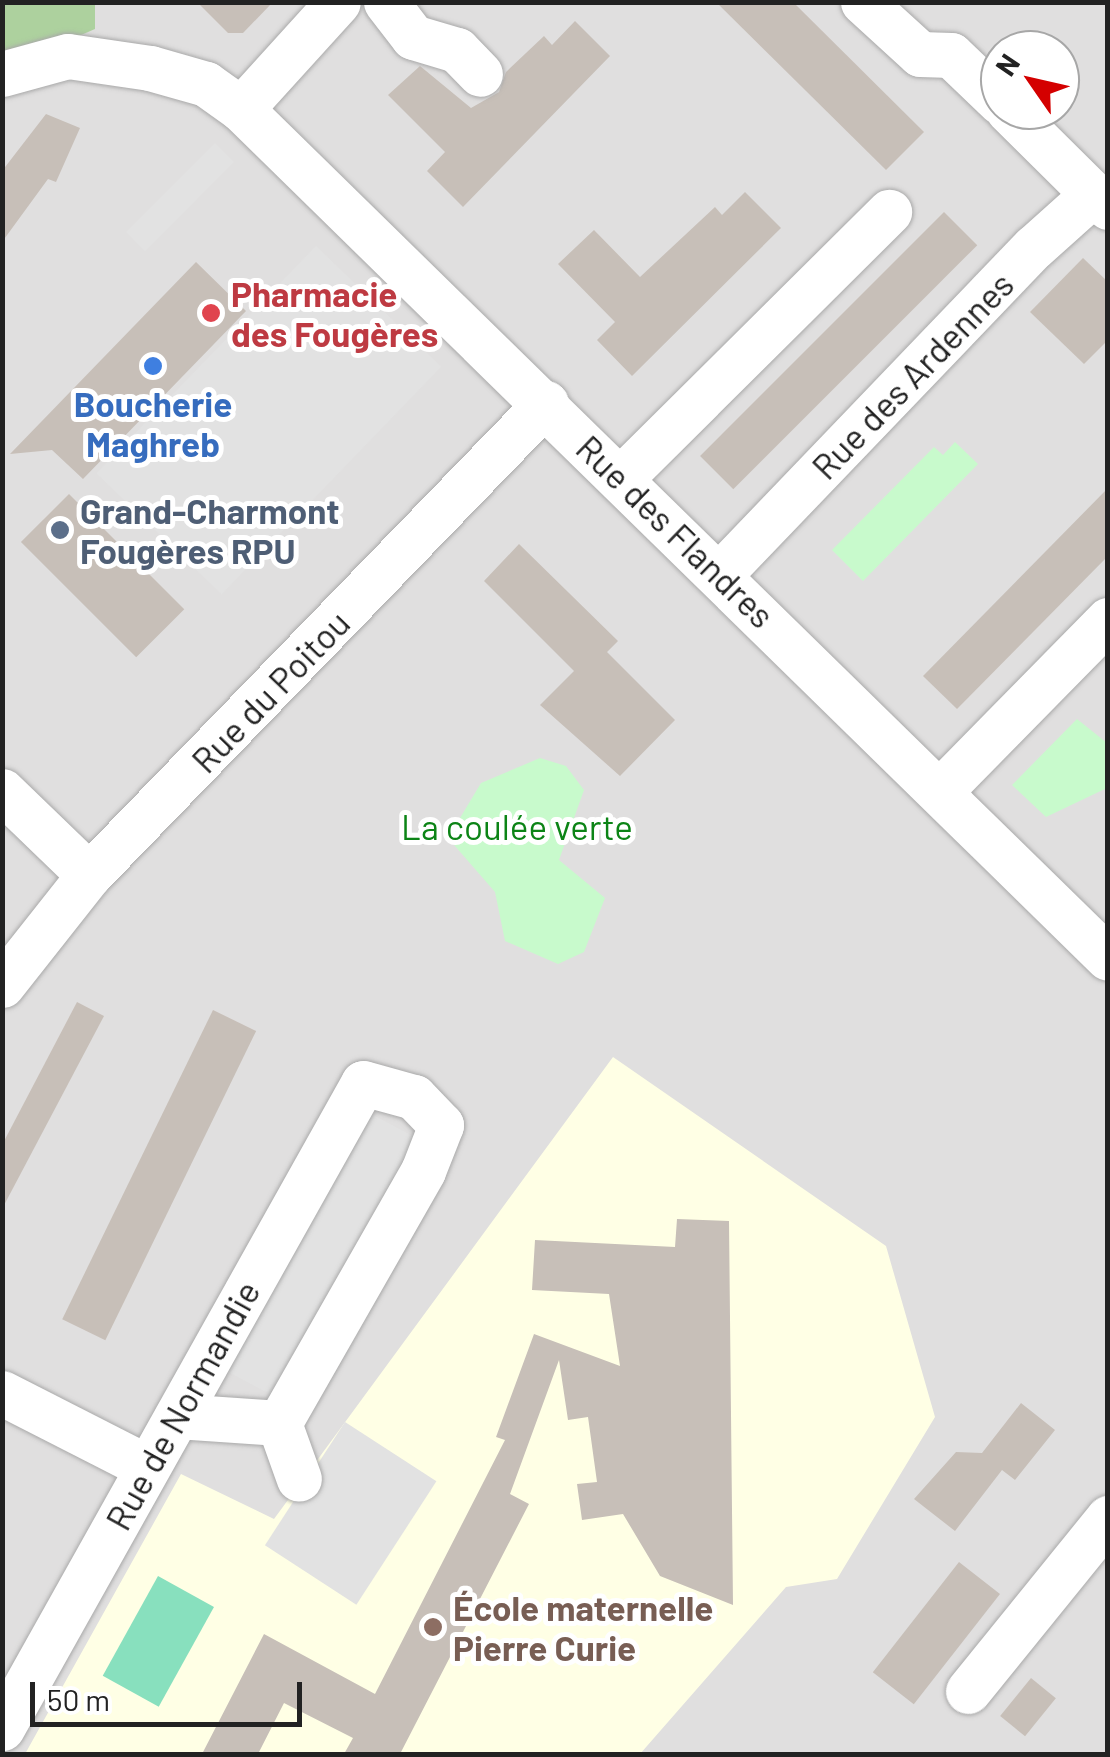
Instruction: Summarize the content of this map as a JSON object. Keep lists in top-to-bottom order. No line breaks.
{"streets":{"street":["Rue des Ardennes","Rue des Flandres","Rue du Poitou","Rue de Normandie"]},"crossings":[["Rue des Ardennes","Rue des Flandres"],["Rue des Flandres","Rue du Poitou"]],"parks":["La coulée verte"],"places":["Pharmacie des Fougères","Boucherie Maghreb","Grand-Charmont Fougères RPU","École maternelle Pierre Curie"],"scale_bar":"50 m","north":"top left"}
